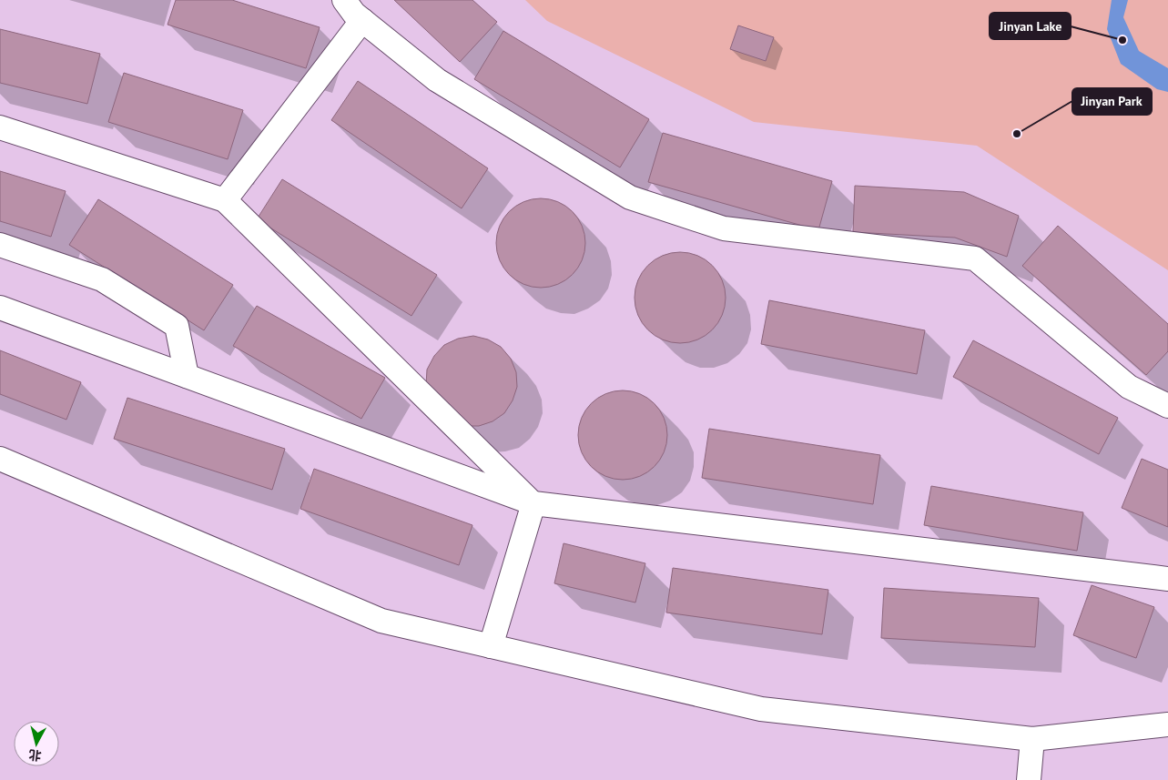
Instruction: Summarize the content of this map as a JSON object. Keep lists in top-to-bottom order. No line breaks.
{"places":["Jinyan Lake","Jinyan Park"],"north":"bottom"}
